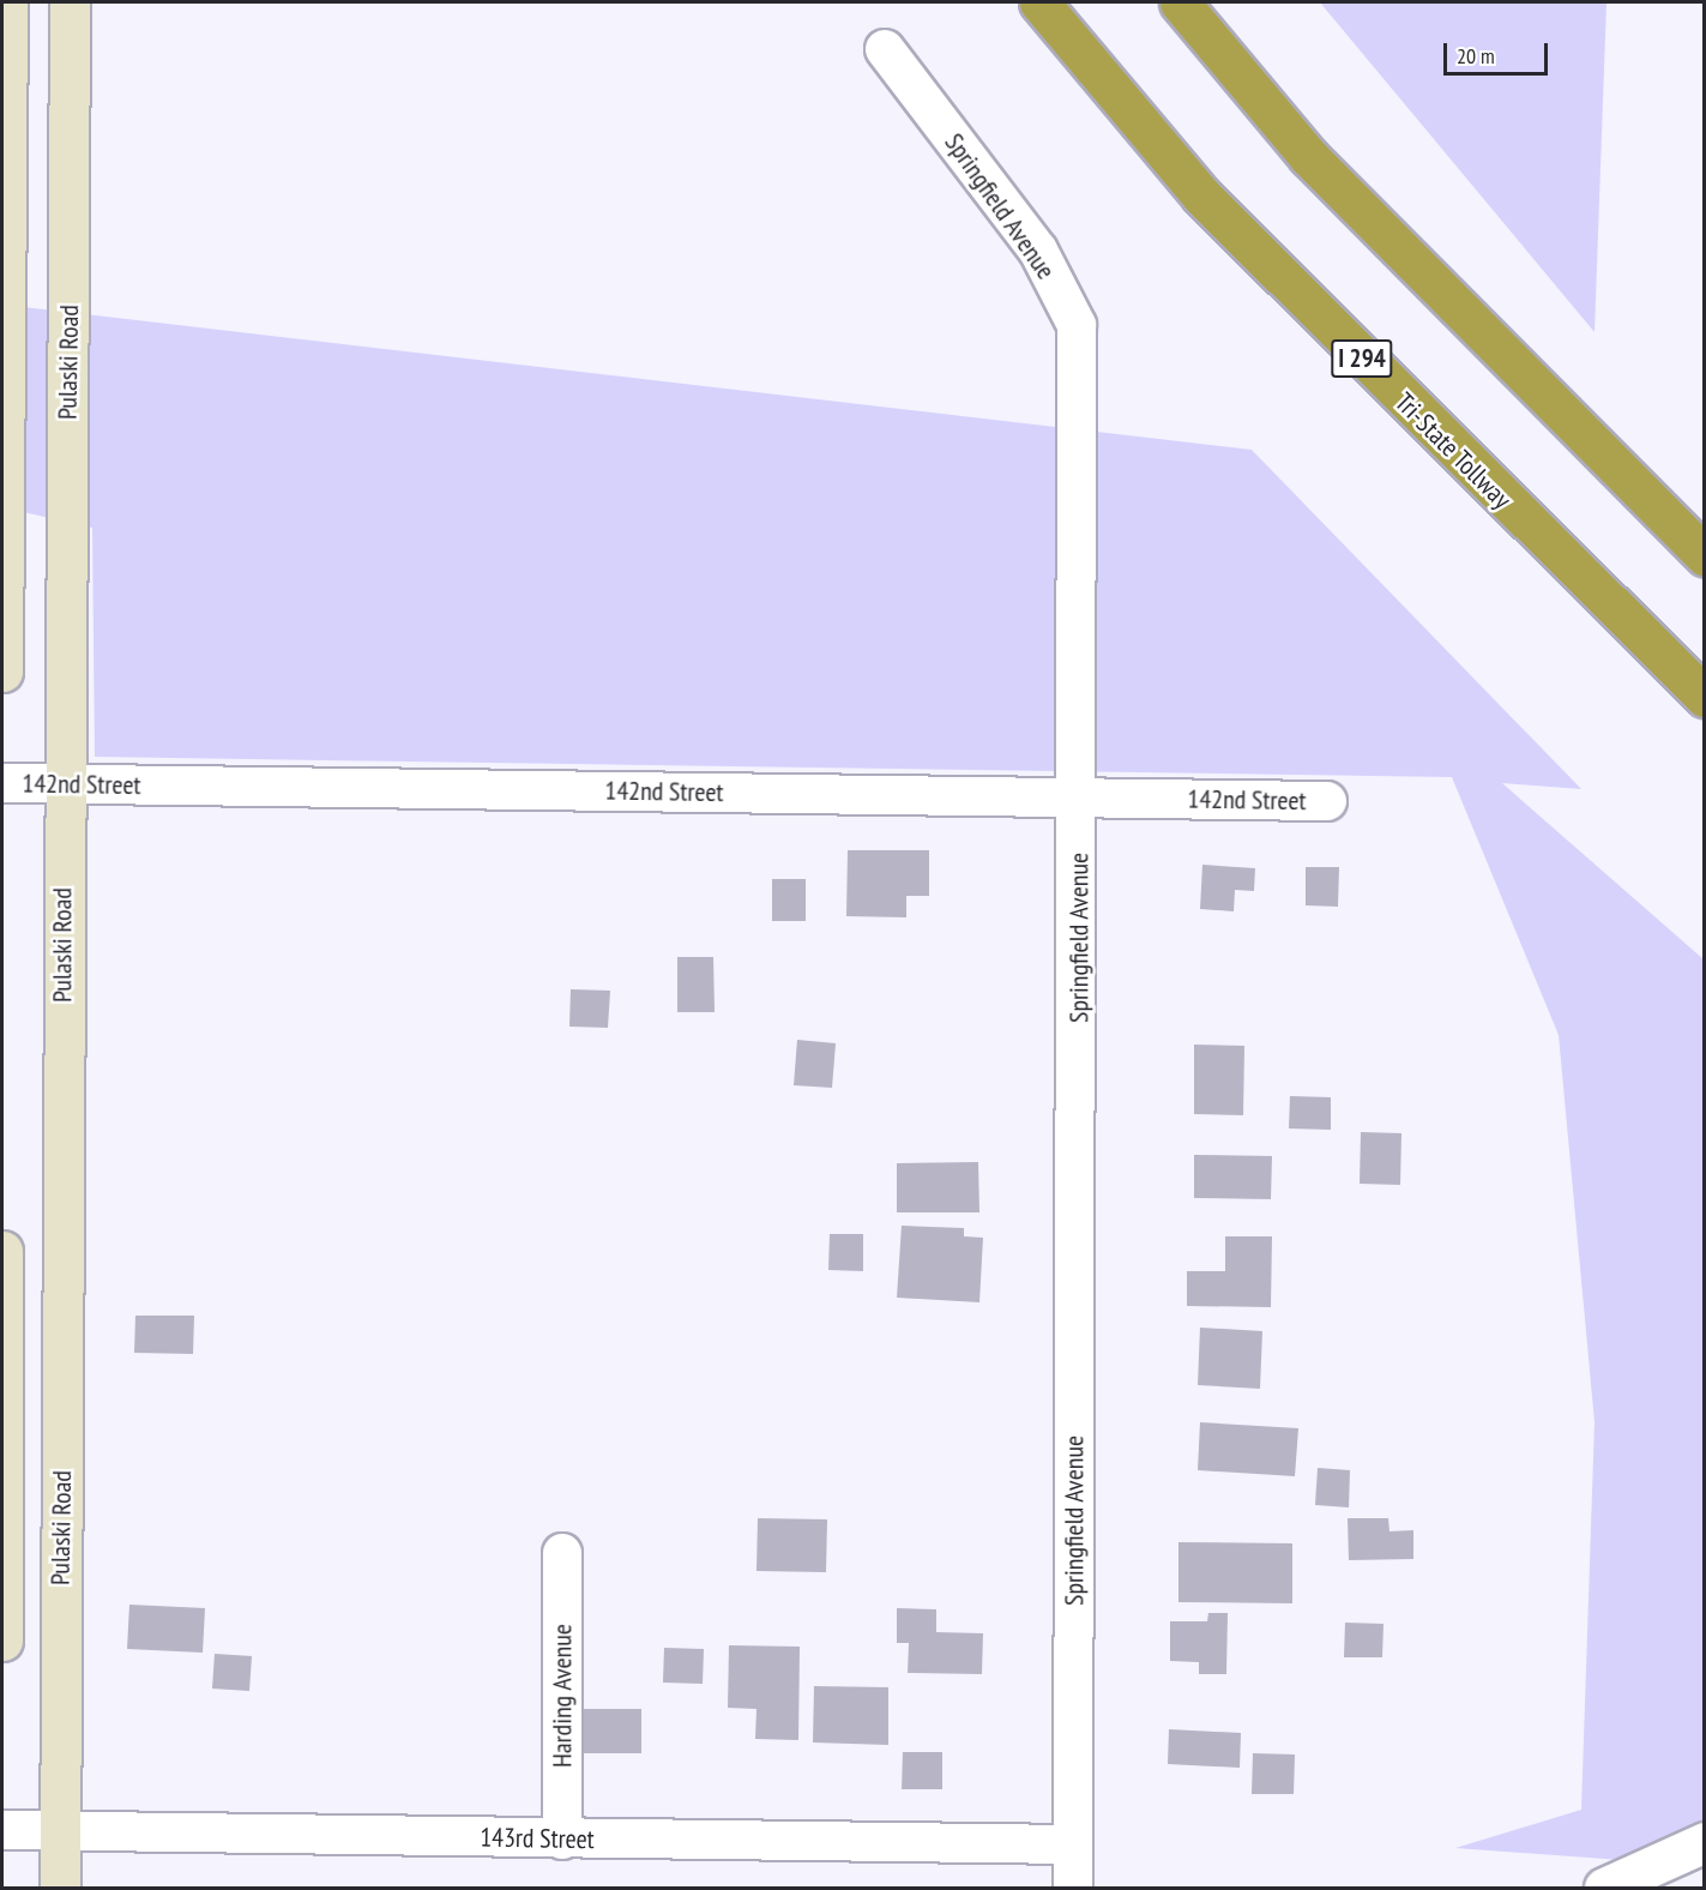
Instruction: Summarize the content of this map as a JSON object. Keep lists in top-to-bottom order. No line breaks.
{"streets":{"highway":["I 294","Tri-State Tollway"],"main road":["Pulaski Road"],"street":["Springfield Avenue","142nd Street","Harding Avenue","143rd Street"]},"crossings":[["Springfield Avenue","142nd Street"],["Springfield Avenue","143rd Street"],["Pulaski Road","142nd Street"],["Pulaski Road","143rd Street"],["Harding Avenue","143rd Street"]],"scale_bar":"20 m"}
